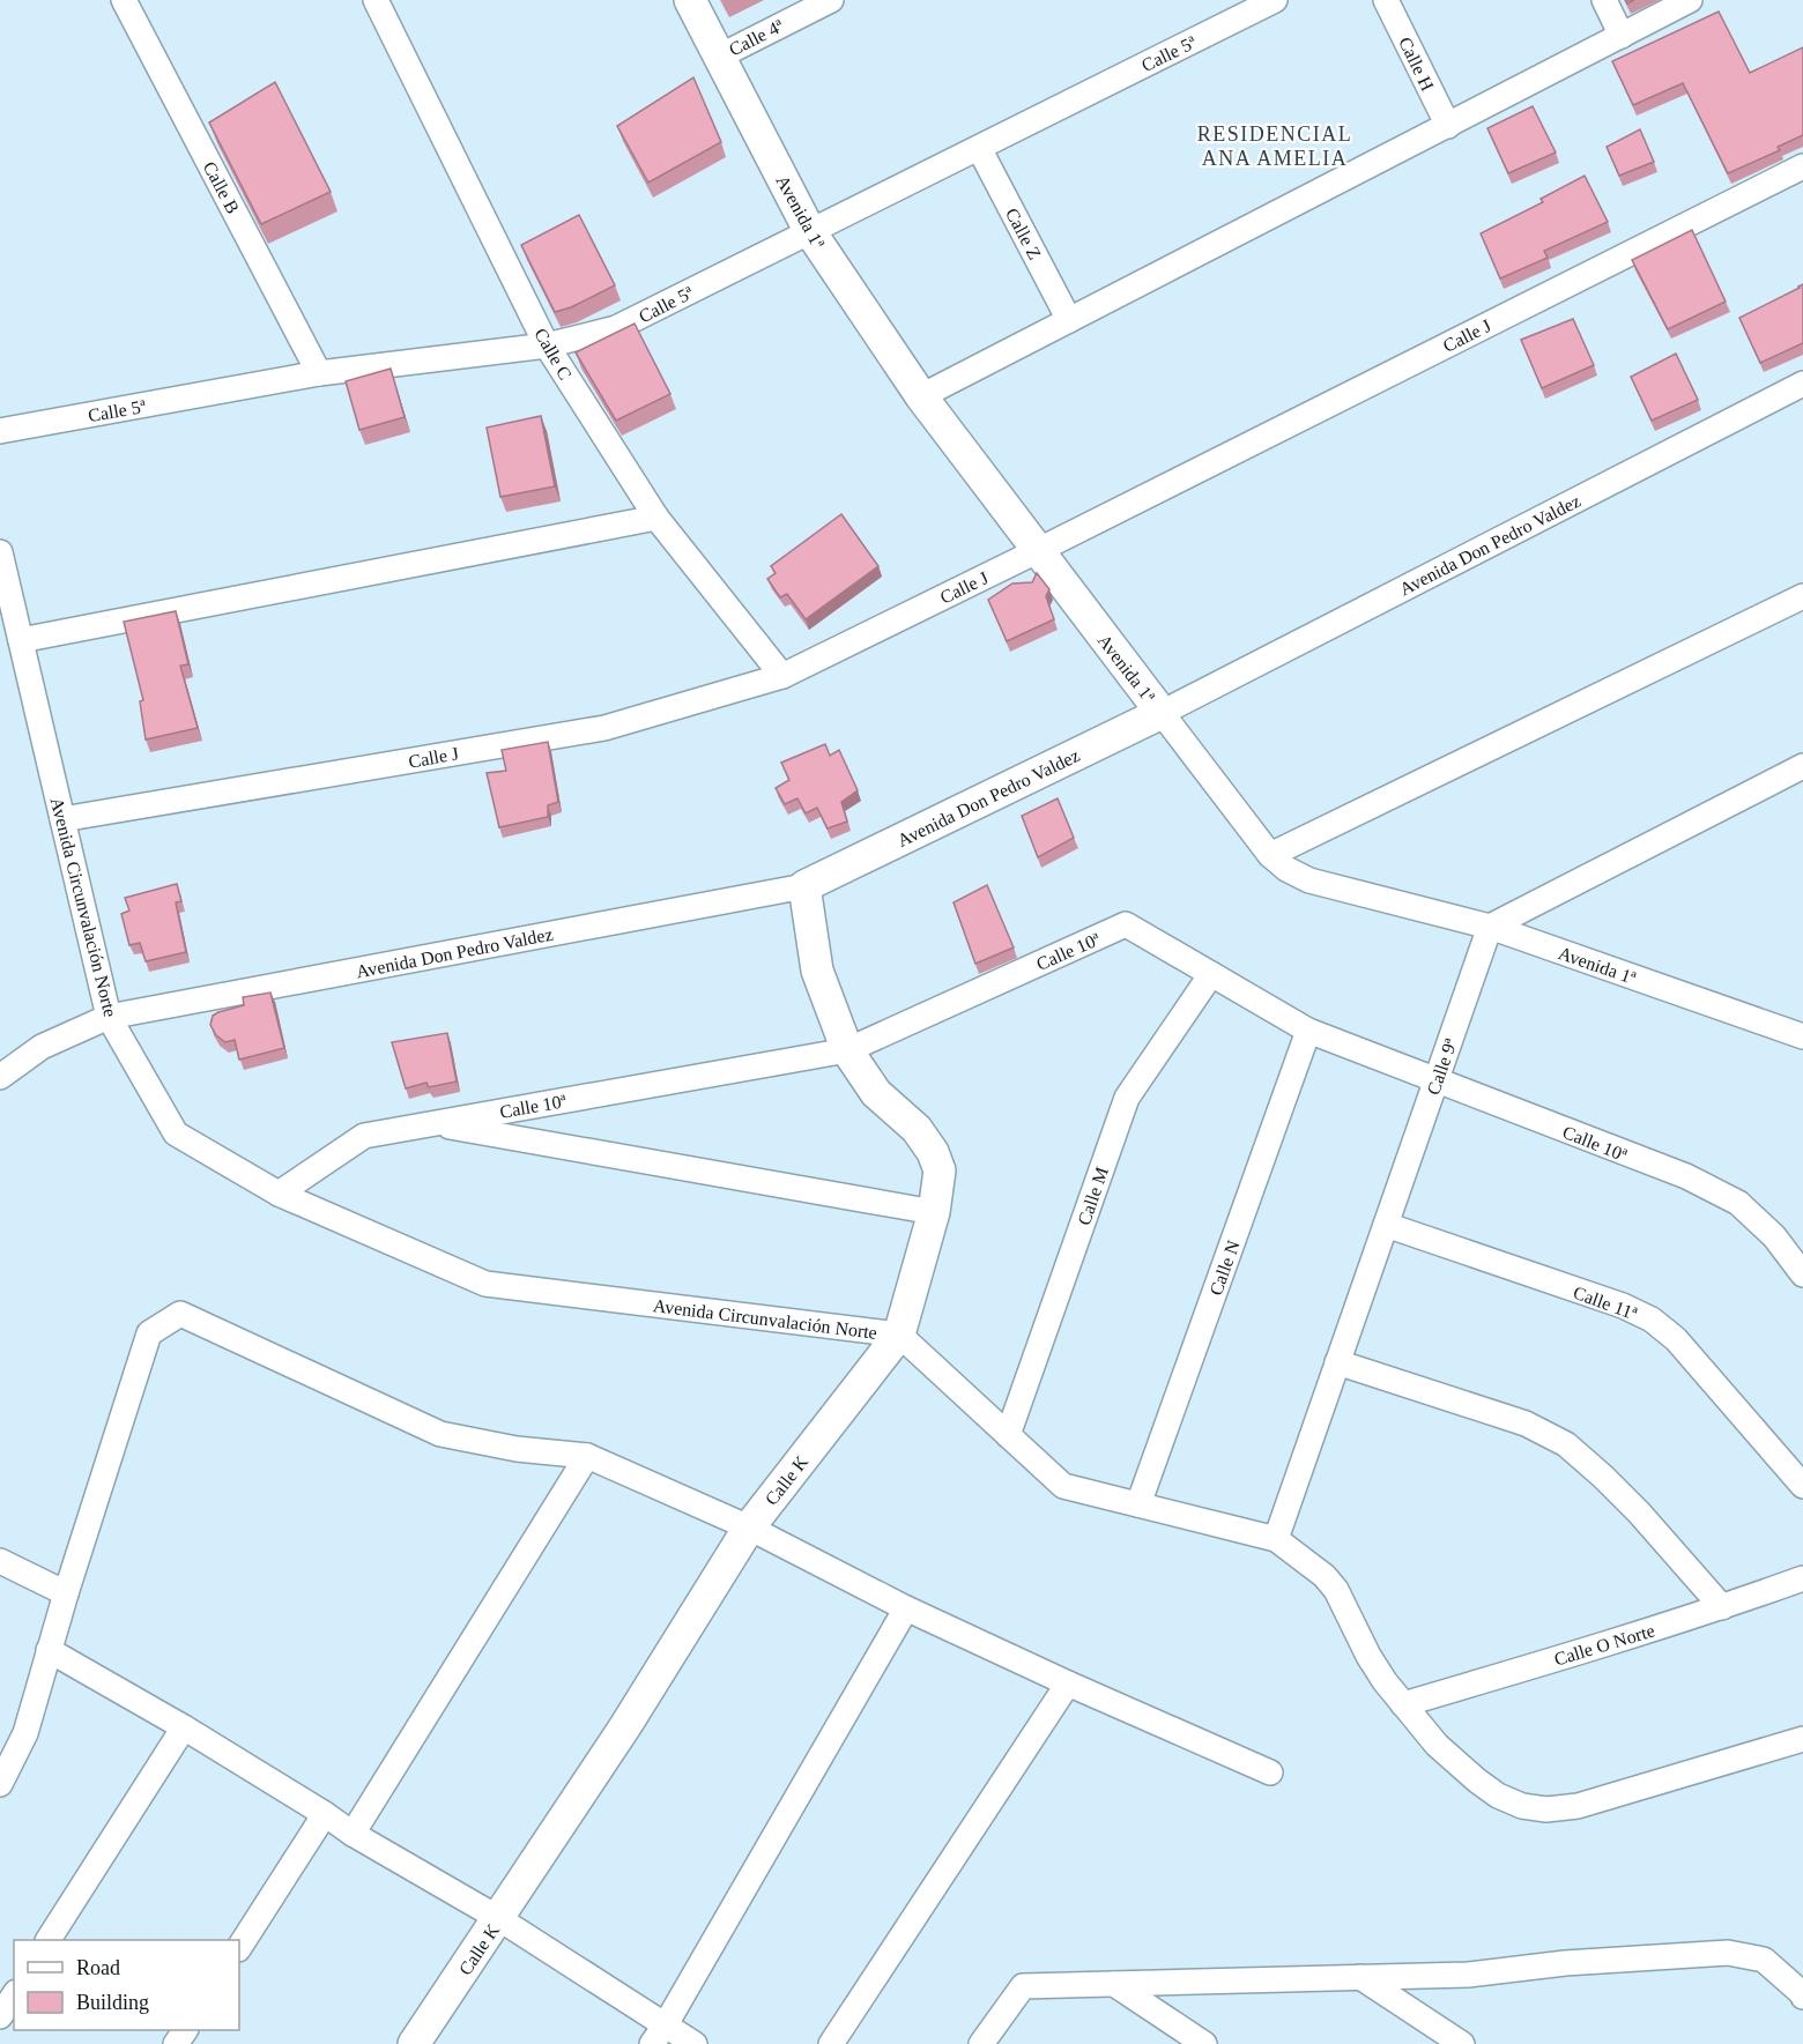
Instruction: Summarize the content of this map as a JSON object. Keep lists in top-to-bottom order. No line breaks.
{"streets":{"street":["Calle 4ª","Calle 5ª","Calle H","Calle B","Avenida 1ª","Calle Z","Calle J","Calle C","Avenida Don Pedro Valdez","Avenida Circunvalación Norte","Calle 10ª","Calle 9ª","Calle M","Calle N","Calle 11ª","Calle K","Calle O Norte"]},"crossings":[["Calle 4ª","Avenida 1ª"],["Calle 5ª","Calle B"],["Calle 5ª","Avenida 1ª"],["Calle 5ª","Calle Z"],["Calle 5ª","Calle C"],["Avenida 1ª","Calle J"],["Avenida 1ª","Avenida Don Pedro Valdez"],["Avenida 1ª","Calle 9ª"],["Calle J","Calle C"],["Calle J","Avenida Circunvalación Norte"],["Avenida Don Pedro Valdez","Avenida Circunvalación Norte"],["Avenida Don Pedro Valdez","Calle K"],["Avenida Circunvalación Norte","Calle 10ª"],["Avenida Circunvalación Norte","Calle 9ª"],["Avenida Circunvalación Norte","Calle M"],["Avenida Circunvalación Norte","Calle N"],["Avenida Circunvalación Norte","Calle K"],["Avenida Circunvalación Norte","Calle O Norte"],["Calle 10ª","Calle 9ª"],["Calle 10ª","Calle M"],["Calle 10ª","Calle N"],["Calle 10ª","Calle K"],["Calle 9ª","Calle 11ª"]],"districts":["RESIDENCIAL ANA AMELIA"],"legend":["Road","Building"]}
